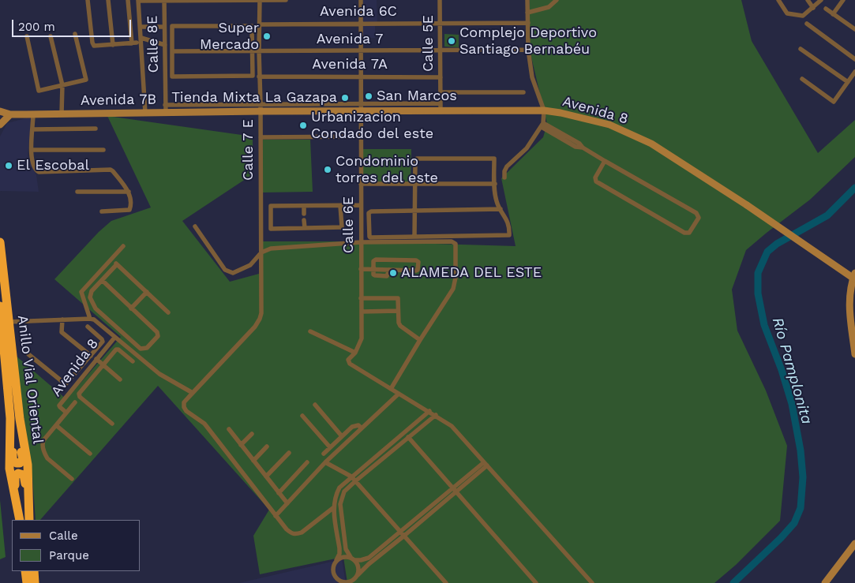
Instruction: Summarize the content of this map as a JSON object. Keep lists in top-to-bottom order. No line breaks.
{"streets":{"highway":["Anillo Vial Oriental"],"street":["Avenida 6C","Avenida 7","Calle 5E","Calle 8E","Avenida 7A","Avenida 7B","Avenida 8","Calle 7 E","Calle 6E"]},"crossings":[["Avenida 6C","Calle 5E"],["Avenida 6C","Calle 7 E"],["Avenida 6C","Calle 6E"],["Avenida 7","Calle 5E"],["Avenida 7","Calle 7 E"],["Avenida 7","Calle 6E"],["Calle 5E","Avenida 7A"],["Calle 5E","Avenida 7B"],["Calle 5E","Avenida 8"],["Calle 8E","Avenida 7B"],["Avenida 7A","Calle 7 E"],["Avenida 7A","Calle 6E"],["Avenida 7B","Avenida 8"],["Avenida 7B","Calle 7 E"],["Avenida 7B","Calle 6E"]],"water":["Río Pamplonita"],"places":["Super Mercado","Complejo Deportivo Santiago Bernabéu","San Marcos","Tienda Mixta La Gazapa","Urbanizacion Condado del este","El Escobal","Condominio torres del este","ALAMEDA DEL ESTE"],"legend":["Calle","Parque"],"scale_bar":"200 m"}
